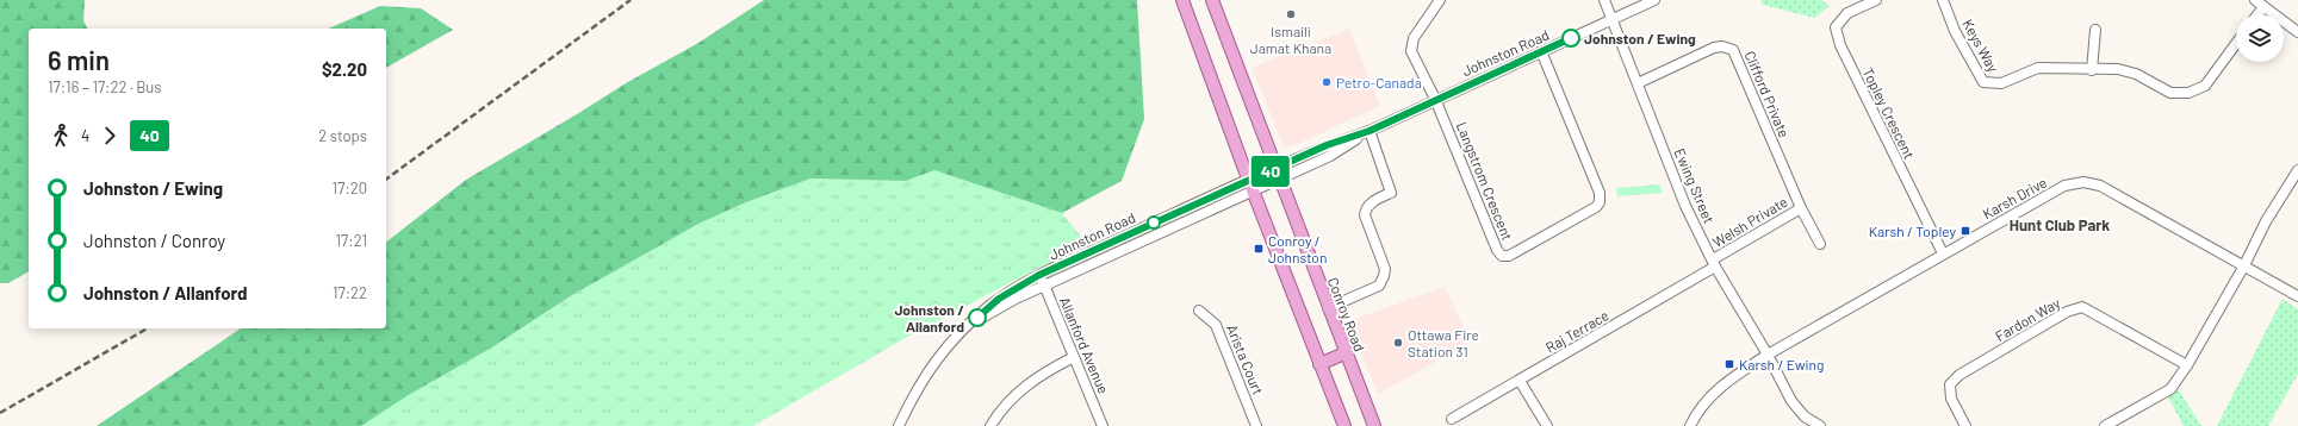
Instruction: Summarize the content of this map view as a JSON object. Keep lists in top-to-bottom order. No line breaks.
{"streets":{"main road":["Conroy Road"],"street":["Keys Way","Johnston Road","Clifford Private","Topley Crescent","Langstrom Crescent","Ewing Street","Karsh Drive","Welsh Private","Fardon Way","Raj Terrace","Allanford Avenue","Arista Court"]},"crossings":[["Johnston Road","Langstrom Crescent"],["Johnston Road","Ewing Street"],["Johnston Road","Conroy Road"],["Johnston Road","Allanford Avenue"],["Clifford Private","Ewing Street"],["Clifford Private","Welsh Private"],["Topley Crescent","Karsh Drive"],["Ewing Street","Karsh Drive"],["Ewing Street","Welsh Private"],["Ewing Street","Raj Terrace"],["Welsh Private","Raj Terrace"]],"districts":["Hunt Club Park"],"places":{"other":["Ismaili Jamat Khana","Johnston / Ewing","Petro-Canada","Johnston / Allanford","Ottawa Fire Station 31"],"transit":["Karsh / Topley","Conroy / Johnston","Karsh / Ewing"]},"lines":["bus line 40"],"page":{"on_map":"40","heading":["6 min","17:16 – 17:22 · Bus","$2.20"],"legs":["4","40","2 stops"],"list":[{"name":"Johnston / Ewing","value":"17:20"},{"name":"Johnston / Conroy","value":"17:21"},{"name":"Johnston / Allanford","value":"17:22"}]}}
